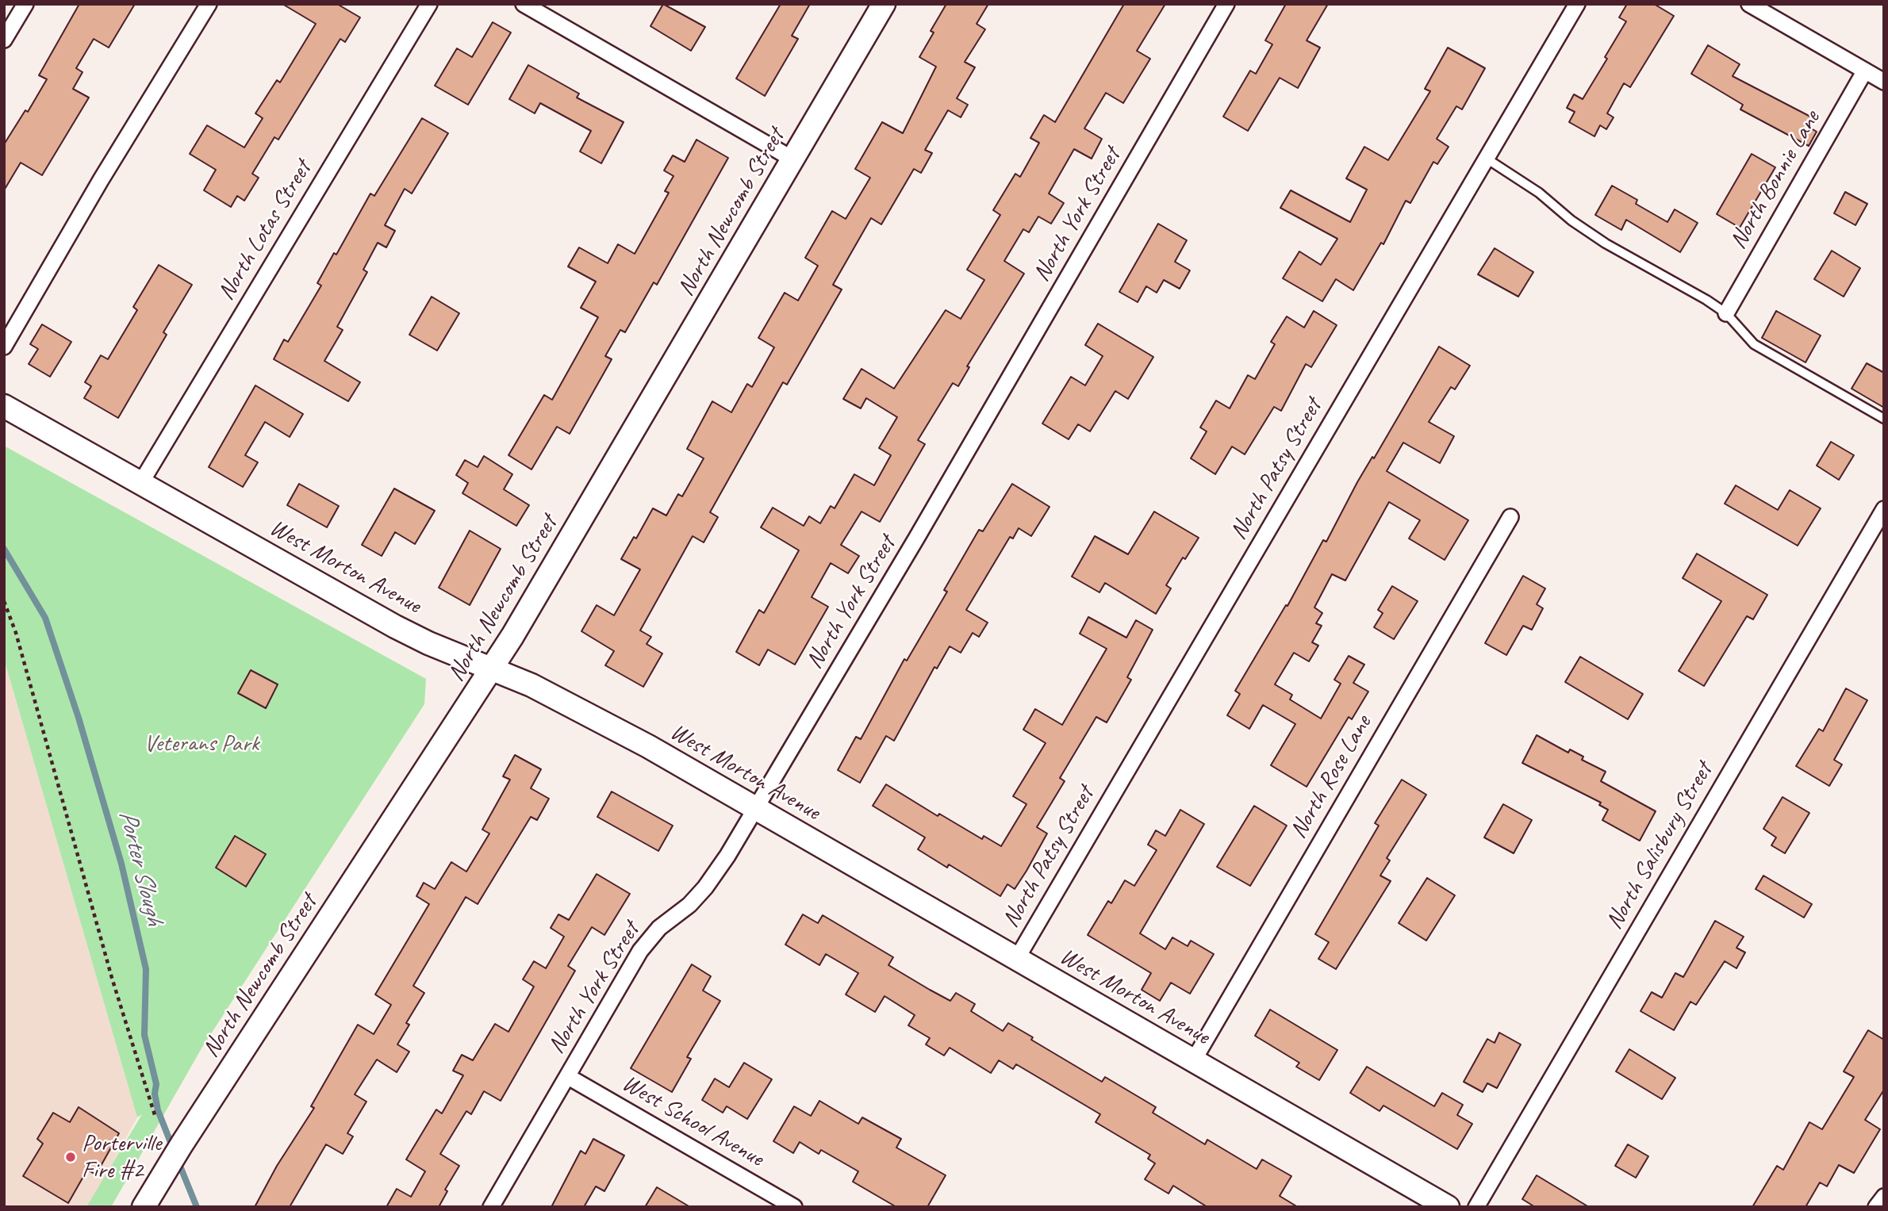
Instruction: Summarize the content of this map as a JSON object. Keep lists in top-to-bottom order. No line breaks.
{"streets":{"main road":["North Newcomb Street","West Morton Avenue"],"street":["North Bonnie Lane","North York Street","North Lotas Street","North Patsy Street","North Rose Lane","North Salisbury Street","West School Avenue"]},"crossings":[["North Newcomb Street","West Morton Avenue"],["North York Street","West Morton Avenue"],["North York Street","West School Avenue"],["North Lotas Street","West Morton Avenue"],["North Patsy Street","West Morton Avenue"],["West Morton Avenue","North Rose Lane"]],"water":["Porter Slough"],"parks":["Veterans Park"],"places":["Porterville Fire #2"]}
